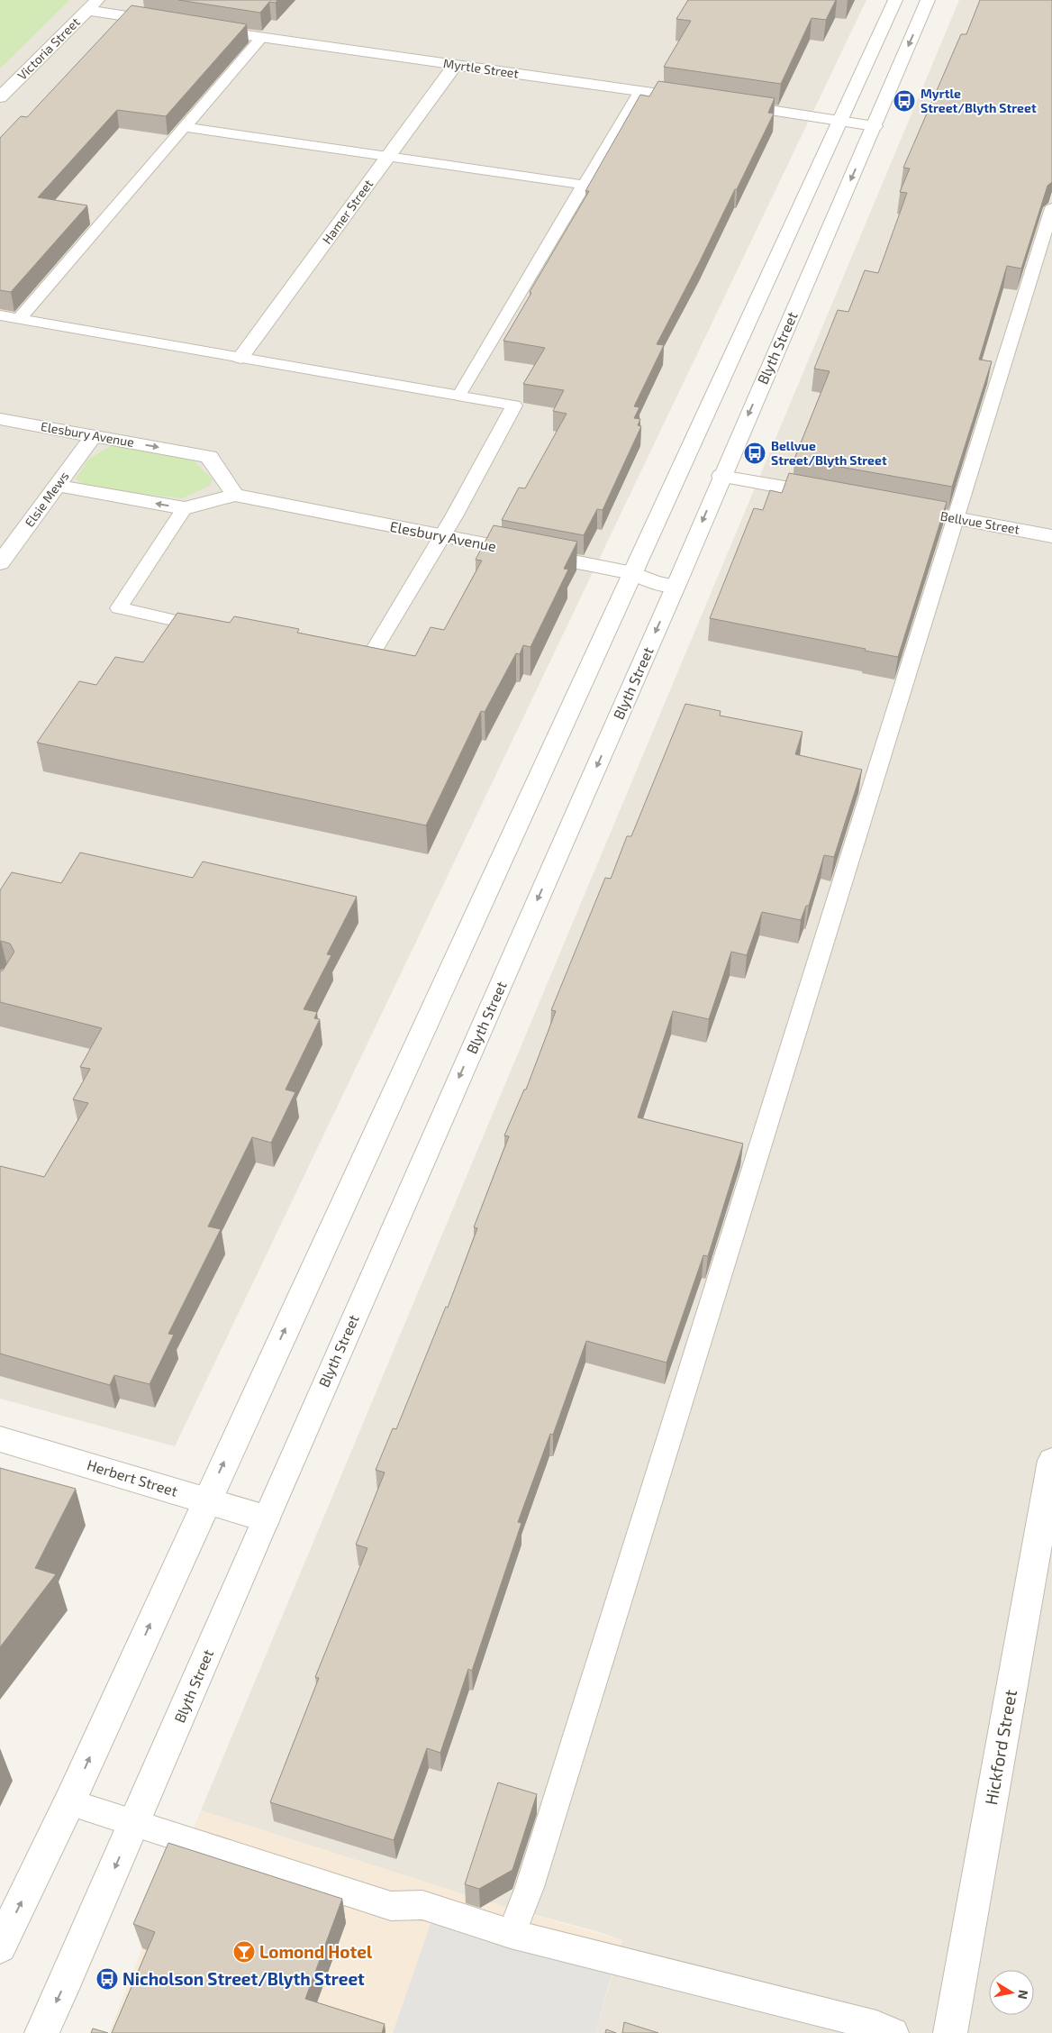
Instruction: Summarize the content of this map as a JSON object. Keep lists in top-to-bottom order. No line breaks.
{"streets":{"street":["Victoria Street","Myrtle Street","Hamer Street","Blyth Street","Elesbury Avenue","Elsie Mews","Bellvue Street","Herbert Street","Hickford Street"]},"crossings":[["Myrtle Street","Hamer Street"],["Blyth Street","Elesbury Avenue"],["Blyth Street","Herbert Street"],["Elesbury Avenue","Elsie Mews"]],"places":{"bus stop":["Myrtle Street/Blyth Street","Bellvue Street/Blyth Street","Nicholson Street/Blyth Street"],"bar":["Lomond Hotel"]},"north":"right"}
